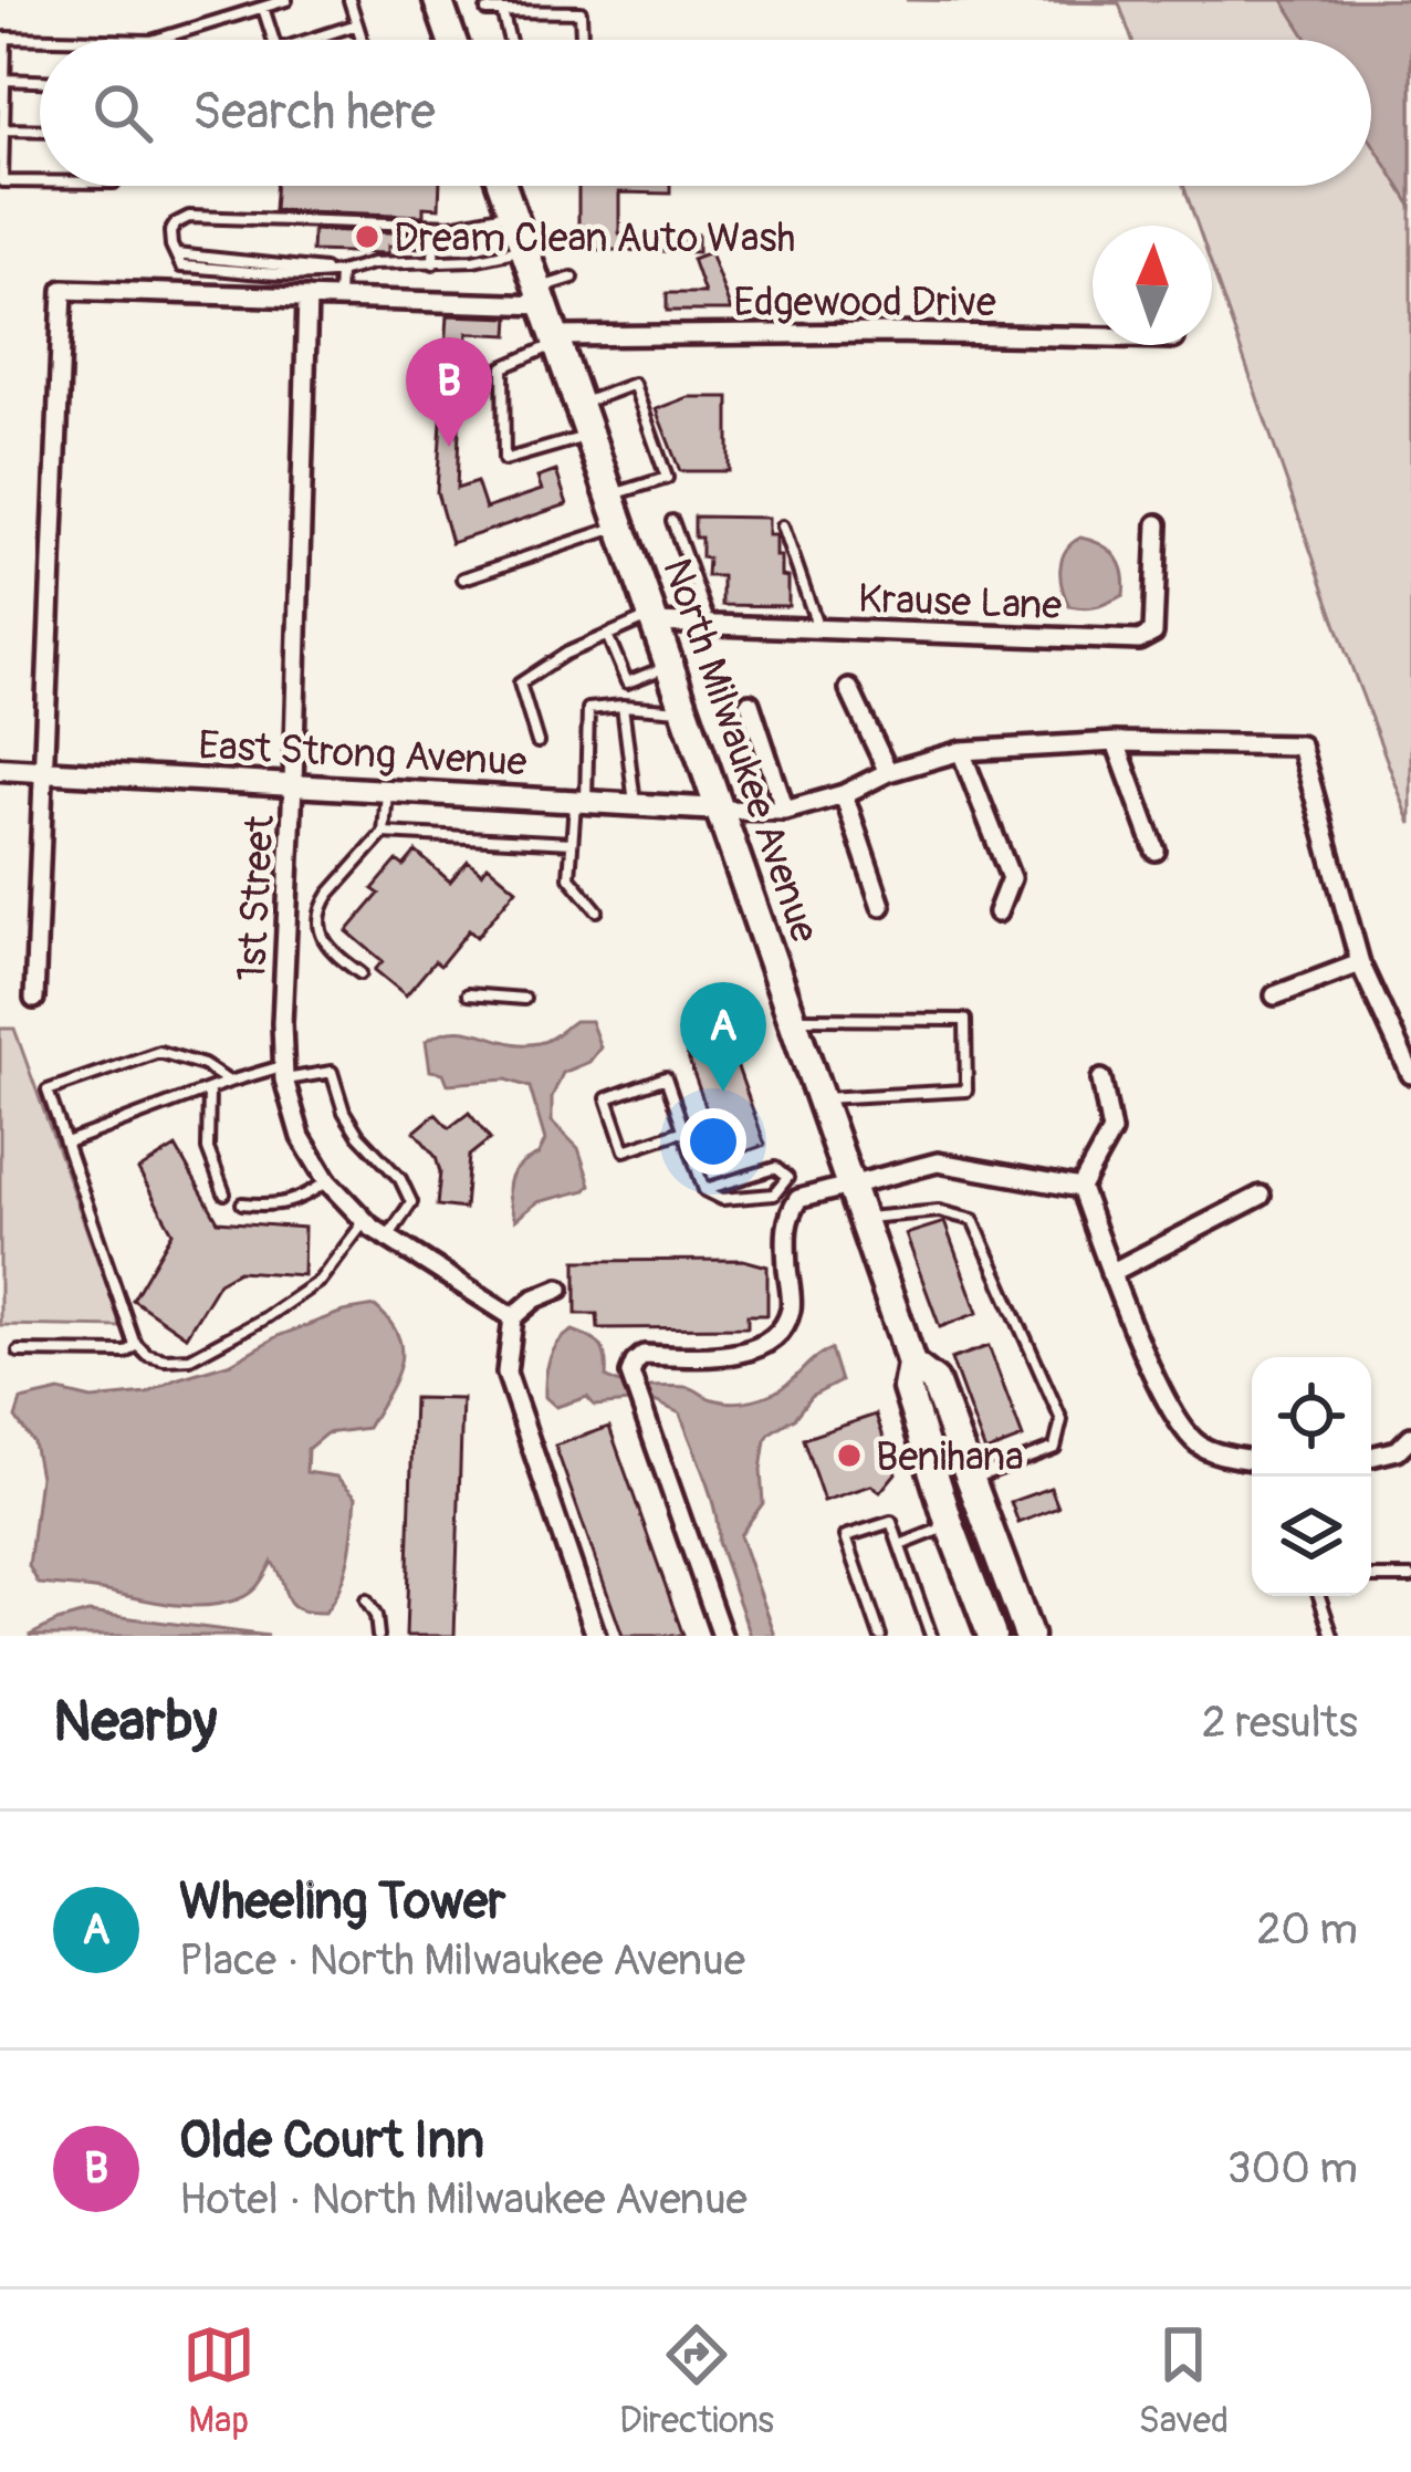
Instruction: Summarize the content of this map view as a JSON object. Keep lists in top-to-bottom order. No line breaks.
{"streets":{"main road":["North Milwaukee Avenue"],"street":["Edgewood Drive","Krause Lane","East Strong Avenue","1st Street"]},"crossings":[["Edgewood Drive","North Milwaukee Avenue"],["Krause Lane","North Milwaukee Avenue"],["North Milwaukee Avenue","East Strong Avenue"],["East Strong Avenue","1st Street"]],"places":["Dream Clean Auto Wash","Benihana"],"north":"top","page":{"search":"Search here","pins":["B","A"],"heading":["Nearby","2 results"],"list":[{"mark":"A","name":"Wheeling Tower","note":"Place · North Milwaukee Avenue","value":"20 m"},{"mark":"B","name":"Olde Court Inn","note":"Hotel · North Milwaukee Avenue","value":"300 m"}],"nav":["Map","Directions","Saved"]}}
